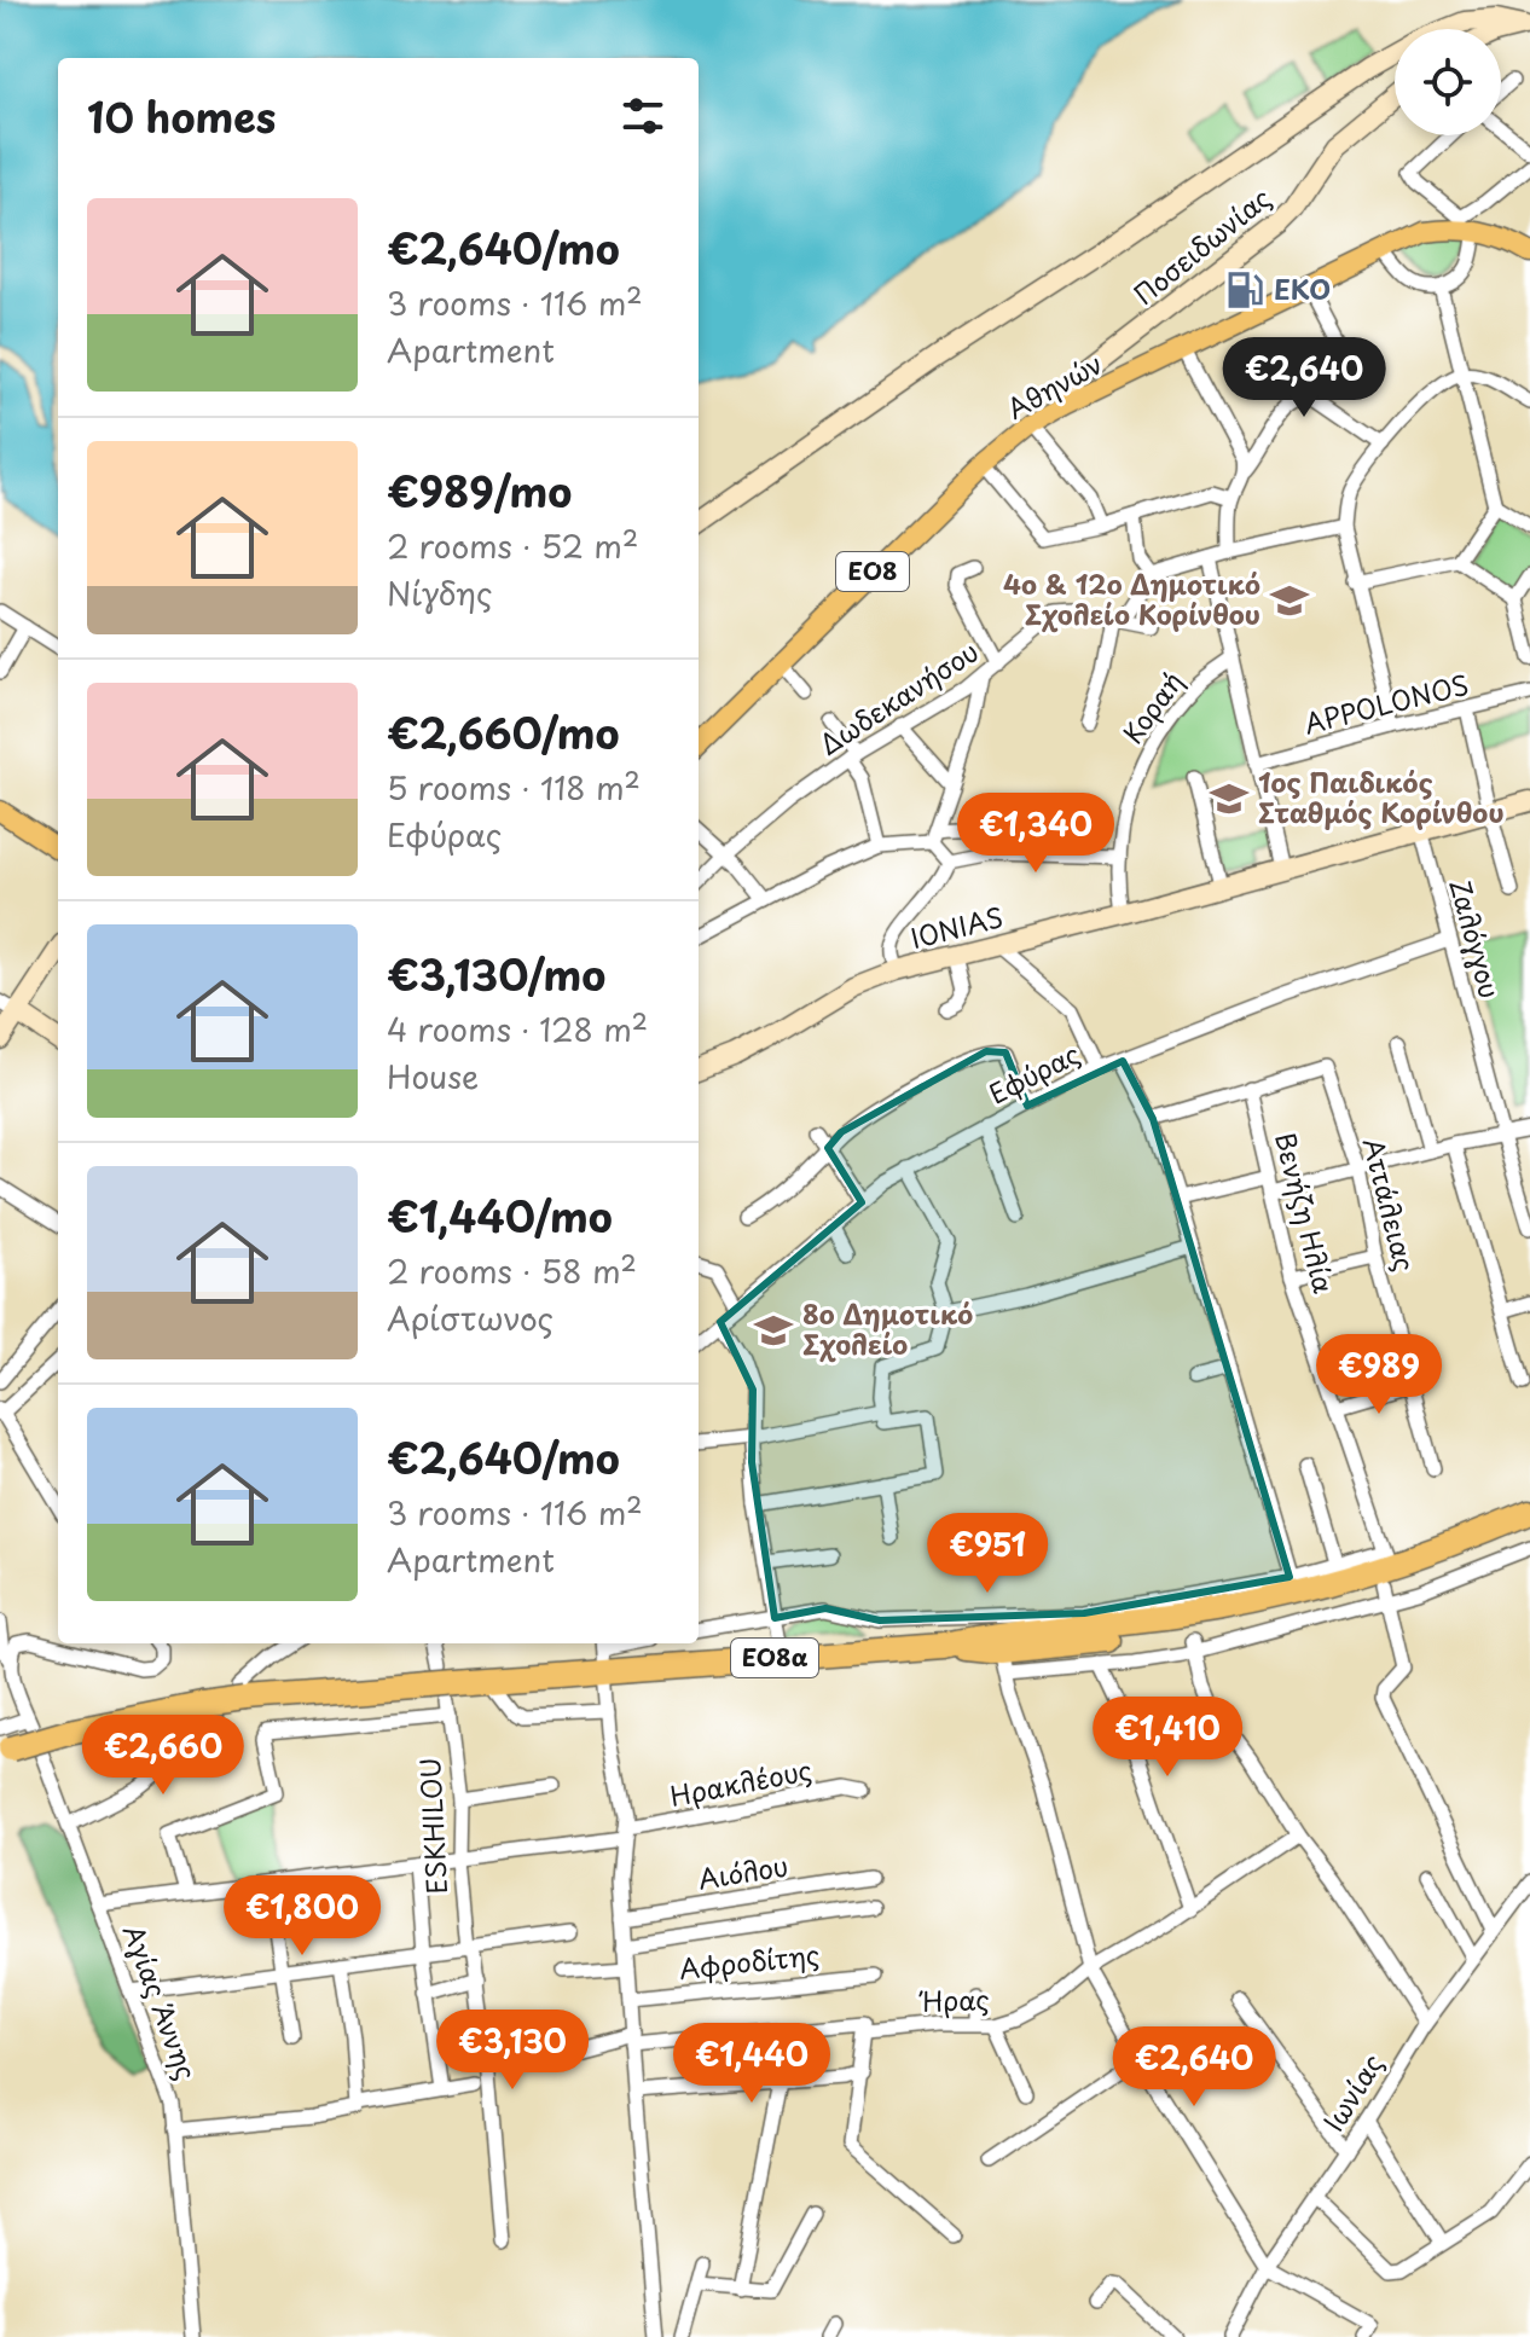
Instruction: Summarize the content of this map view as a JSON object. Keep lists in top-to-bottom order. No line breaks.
{"streets":{"highway":["ΕΟ8α"],"main road":["Αθηνών","ΕΟ8"],"street":["Ποσειδωνίας","Δωδεκανήσου","APPOLONOS","Κοραή","IONIAS","Ζαλόγγου","Εφύρας","Αττάλειας","Βενήζη Ηλία","Ηρακλέους","ESKHILOU","Αιόλου","Αφροδίτης","Ήρας","Αγίας Άννης","Ιωνίας"]},"crossings":[["Ποσειδωνίας","Αθηνών"],["Κοραή","IONIAS"],["IONIAS","Ζαλόγγου"],["Ζαλόγγου","Εφύρας"],["Αττάλειας","Βενήζη Ηλία"],["Βενήζη Ηλία","ΕΟ8α"],["Βενήζη Ηλία","Ιωνίας"],["ΕΟ8α","ESKHILOU"],["Ηρακλέους","ESKHILOU"],["Ηρακλέους","Αγίας Άννης"],["ESKHILOU","Ήρας"]],"places":{"fuel station":["EKO"],"school or university":["4ο & 12ο Δημοτικό Σχολείο Κορίνθου","1ος Παιδικός Σταθμός Κορίνθου","8ο Δημοτικό Σχολείο"]},"page":{"heading":"10 homes","list":[{"name":"€2,640/mo","note":"3 rooms · 116 m² · Apartment"},{"name":"€989/mo","note":"2 rooms · 52 m² · Νίγδης"},{"name":"€2,660/mo","note":"5 rooms · 118 m² · Εφύρας"},{"name":"€3,130/mo","note":"4 rooms · 128 m² · House"},{"name":"€1,440/mo","note":"2 rooms · 58 m² · Αρίστωνος"},{"name":"€2,640/mo","note":"3 rooms · 116 m² · Apartment"}],"price":["€2,640","€1,340","€989","€951","€1,410","€2,660","€1,800","€3,130","€1,440","€2,640"]}}
